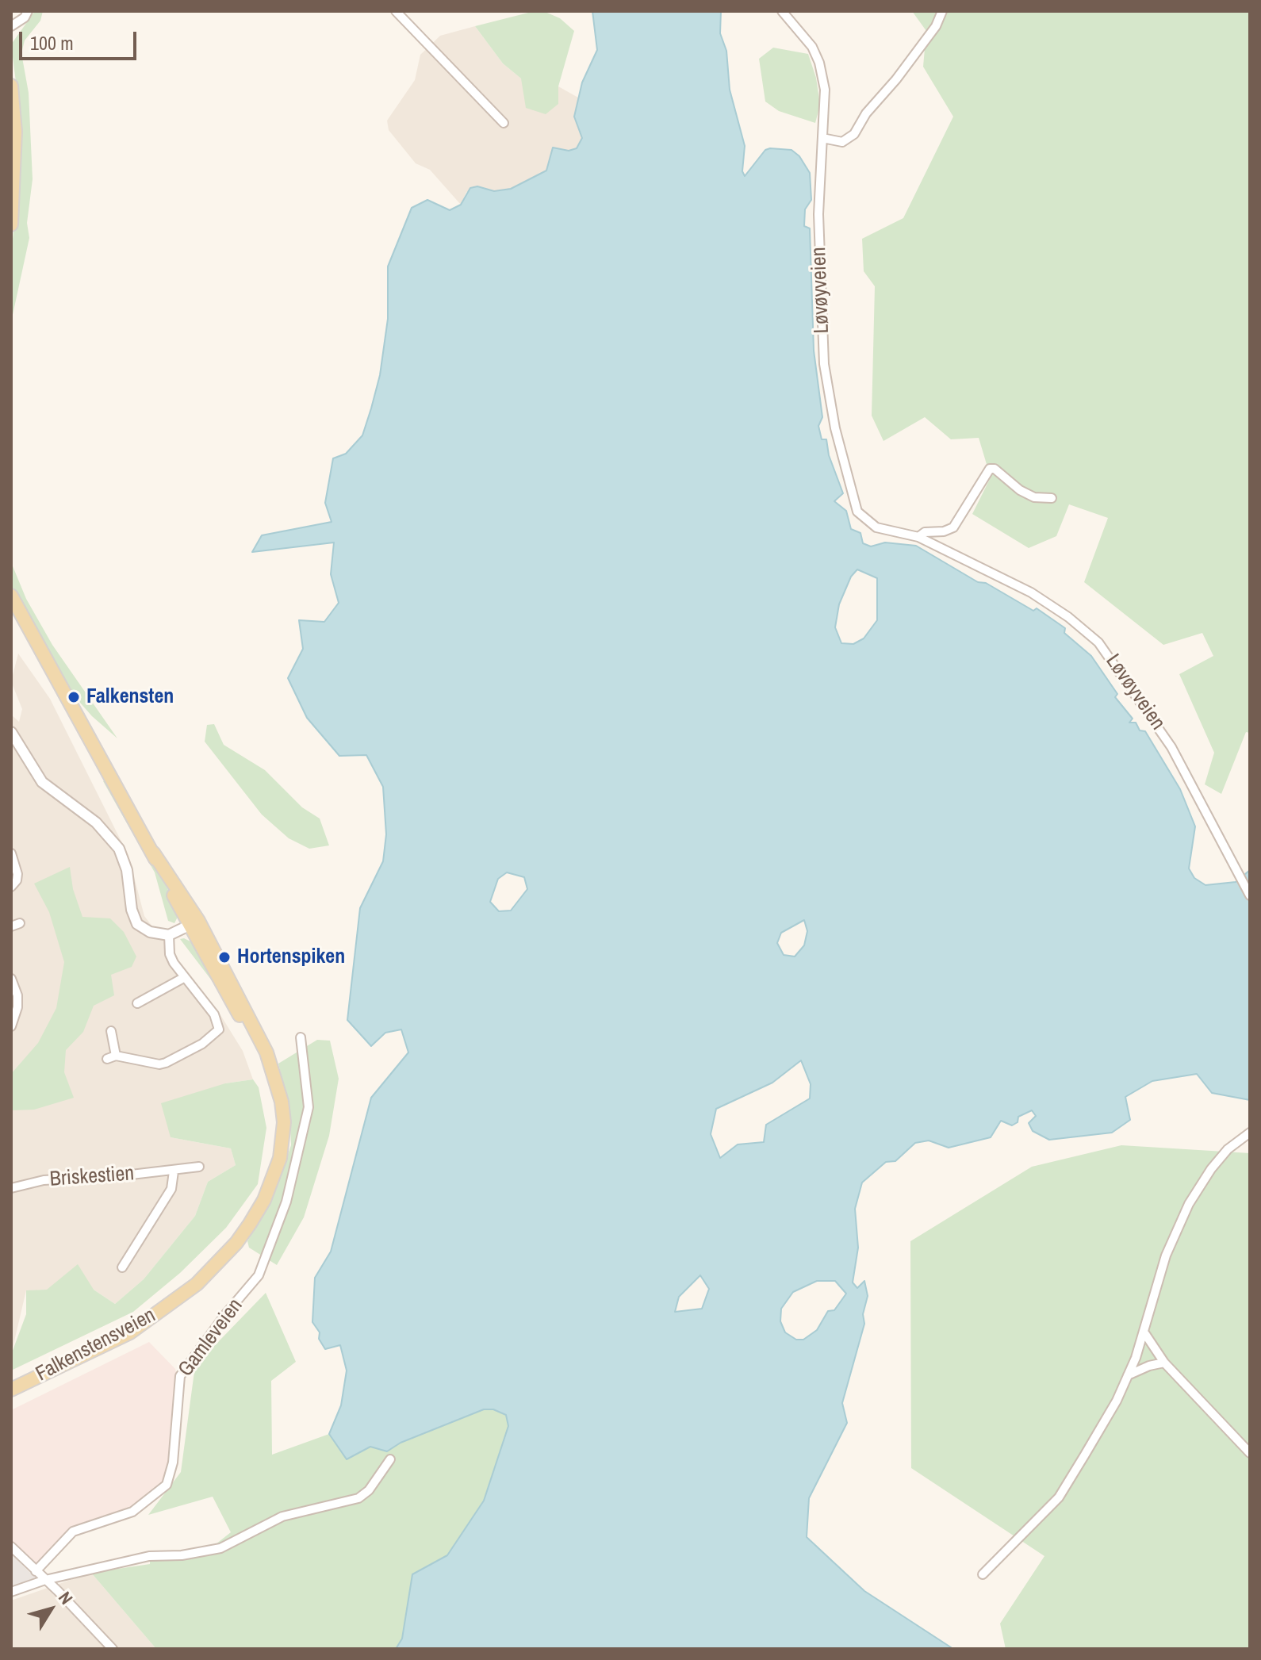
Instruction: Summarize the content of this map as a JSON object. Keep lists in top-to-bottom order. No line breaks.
{"streets":{"main road":["Falkenstensveien"],"street":["Løvøyveien","Briskestien","Gamleveien"]},"places":["Falkensten","Hortenspiken"],"scale_bar":"100 m","north":"top right"}
